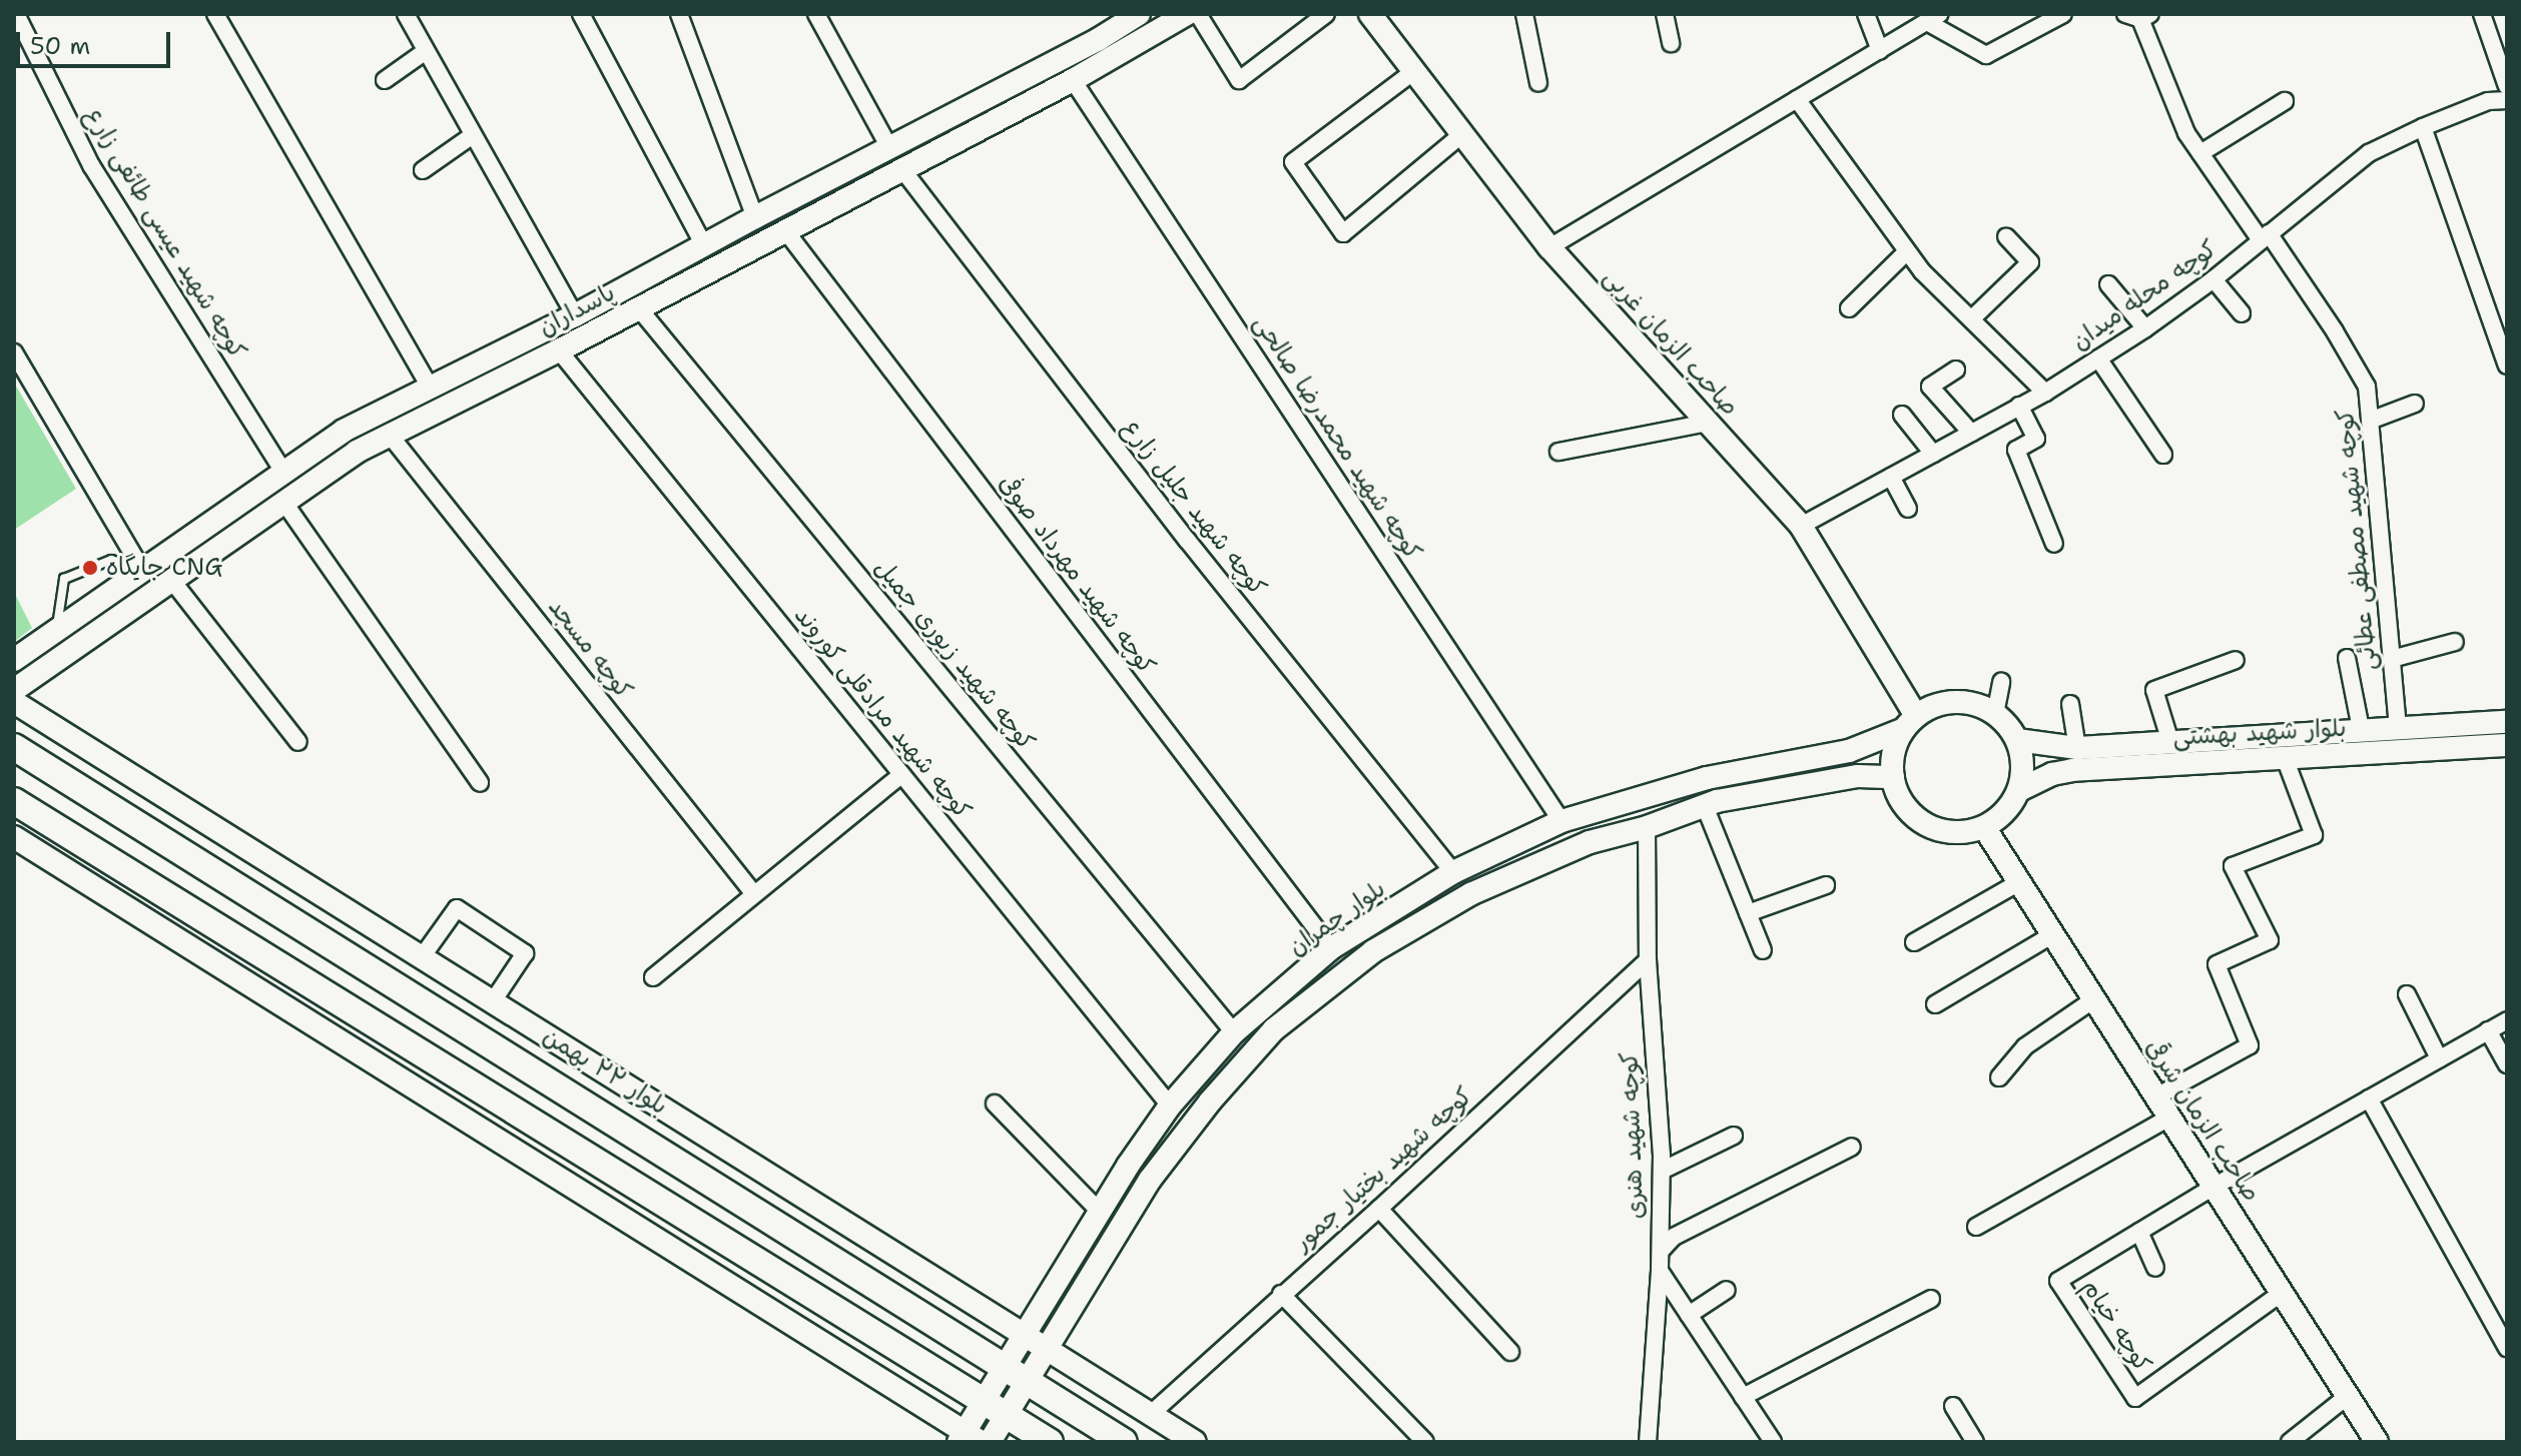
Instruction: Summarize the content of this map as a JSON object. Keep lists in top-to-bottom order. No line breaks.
{"streets":{"main road":["پاسداران","صاحب الزمان غربی","بلوار شهید بهشتی","بلوار چمران","بلوار ۲۲ بهمن","صاحب الزمان شرقی"],"street":["کوچه شهید عیسی طائفی زارع","کوچه محله میدان","کوچه شهید محمدرضا صالحی","کوچه شهید جلیل زارع","کوچه شهید مصطفی عطائی","کوچه شهید مهرداد صوفی","کوچه مسجد","کوچه شهید زیوری جمیل","کوچه شهید مرادقلی کوروند","کوچه شهید هنری","کوچه شهید بختیار جمور","کوچه خیام"]},"crossings":[["کوچه شهید عیسی طائفی زارع","پاسداران"],["کوچه محله میدان","صاحب الزمان غربی"],["کوچه محله میدان","کوچه شهید مصطفی عطائی"],["پاسداران","کوچه شهید محمدرضا صالحی"],["پاسداران","کوچه شهید جلیل زارع"],["پاسداران","کوچه شهید مهرداد صوفی"],["پاسداران","کوچه مسجد"],["پاسداران","کوچه شهید زیوری جمیل"],["پاسداران","کوچه شهید مرادقلی کوروند"],["صاحب الزمان غربی","بلوار شهید بهشتی"],["صاحب الزمان غربی","بلوار چمران"],["صاحب الزمان غربی","صاحب الزمان شرقی"],["کوچه شهید محمدرضا صالحی","بلوار چمران"],["کوچه شهید جلیل زارع","بلوار چمران"],["کوچه شهید مصطفی عطائی","بلوار شهید بهشتی"],["کوچه شهید مهرداد صوفی","بلوار چمران"],["کوچه شهید زیوری جمیل","بلوار چمران"],["کوچه شهید مرادقلی کوروند","بلوار چمران"],["بلوار شهید بهشتی","بلوار چمران"],["بلوار شهید بهشتی","صاحب الزمان شرقی"],["بلوار چمران","بلوار ۲۲ بهمن"],["بلوار چمران","صاحب الزمان شرقی"],["بلوار چمران","کوچه شهید هنری"],["بلوار ۲۲ بهمن","کوچه شهید بختیار جمور"],["صاحب الزمان شرقی","کوچه خیام"],["کوچه شهید هنری","کوچه شهید بختیار جمور"]],"places":["جایگاه CNG"],"scale_bar":"50 m"}
